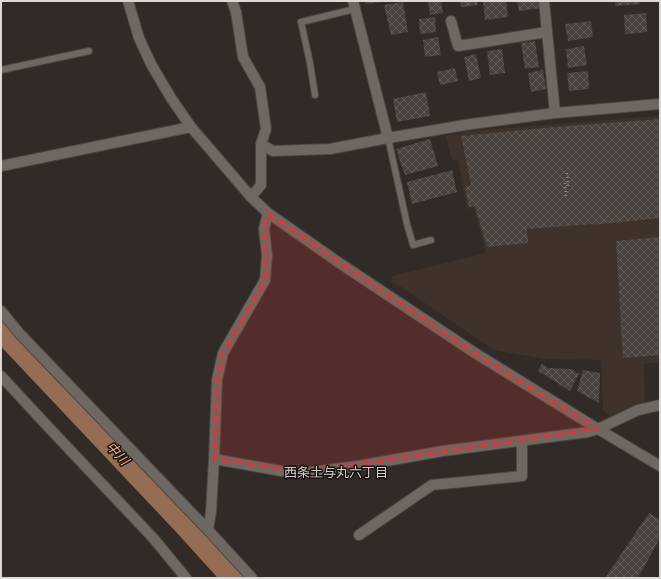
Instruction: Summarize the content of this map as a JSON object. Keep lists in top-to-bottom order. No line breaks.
{"districts":["西条土与丸六丁目"],"water":["中川"]}
